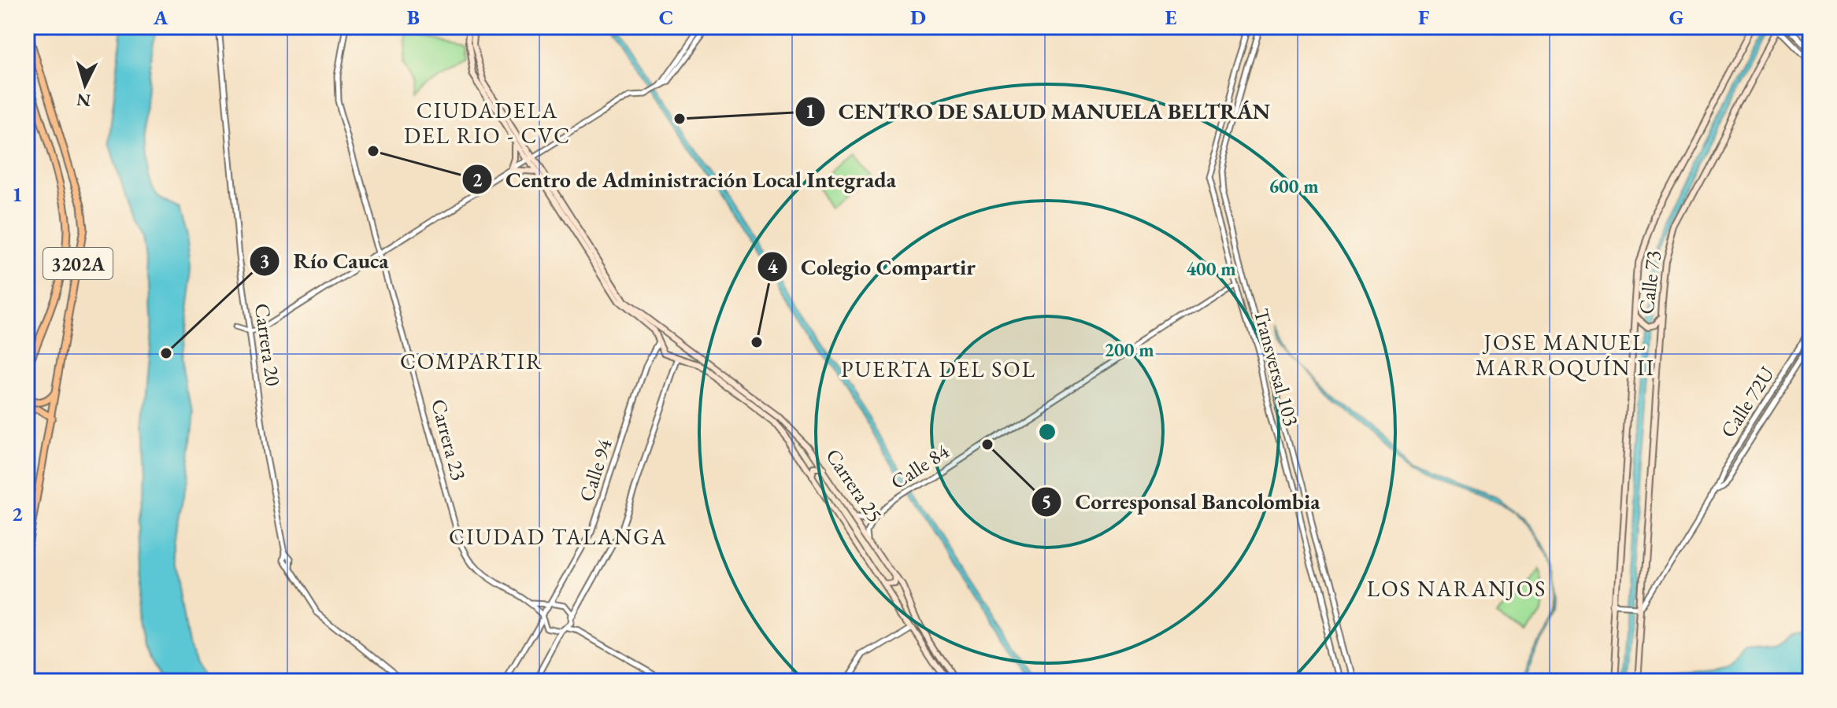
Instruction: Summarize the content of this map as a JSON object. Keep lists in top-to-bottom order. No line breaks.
{"streets":{"main road":["3202A","Calle 73","Carrera 25"],"street":["Carrera 20","Transversal 103","Calle 72U","Carrera 23","Calle 84","Calle 94"]},"crossings":[["Calle 73","Calle 72U"],["Transversal 103","Calle 84"],["Carrera 23","Calle 94"],["Calle 94","Carrera 25"]],"districts":["CIUDADELA DEL RIO - CVC","JOSE MANUEL MARROQUÍN II","COMPARTIR","PUERTA DEL SOL","CIUDAD TALANGA","LOS NARANJOS"],"places":["CENTRO DE SALUD MANUELA BELTRÁN","Centro de Administración Local Integrada","Colegio Compartir","Río Cauca","Corresponsal Bancolombia"],"north":"bottom","grid":{"columns":["A","B","C","D","E","F","G"],"rows":["1","2"]},"rings":["600 m","400 m","200 m"]}
